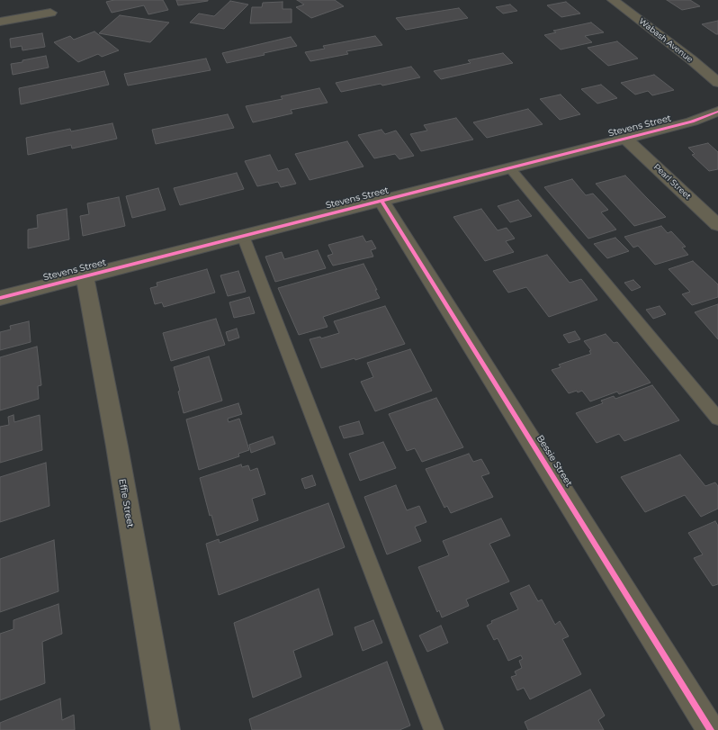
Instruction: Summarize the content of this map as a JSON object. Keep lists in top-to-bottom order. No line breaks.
{"streets":{"street":["Wabash Avenue","Stevens Street","Pearl Street","Bessie Street","Effie Street"]},"crossings":[["Stevens Street","Pearl Street"],["Stevens Street","Bessie Street"],["Stevens Street","Effie Street"]]}
